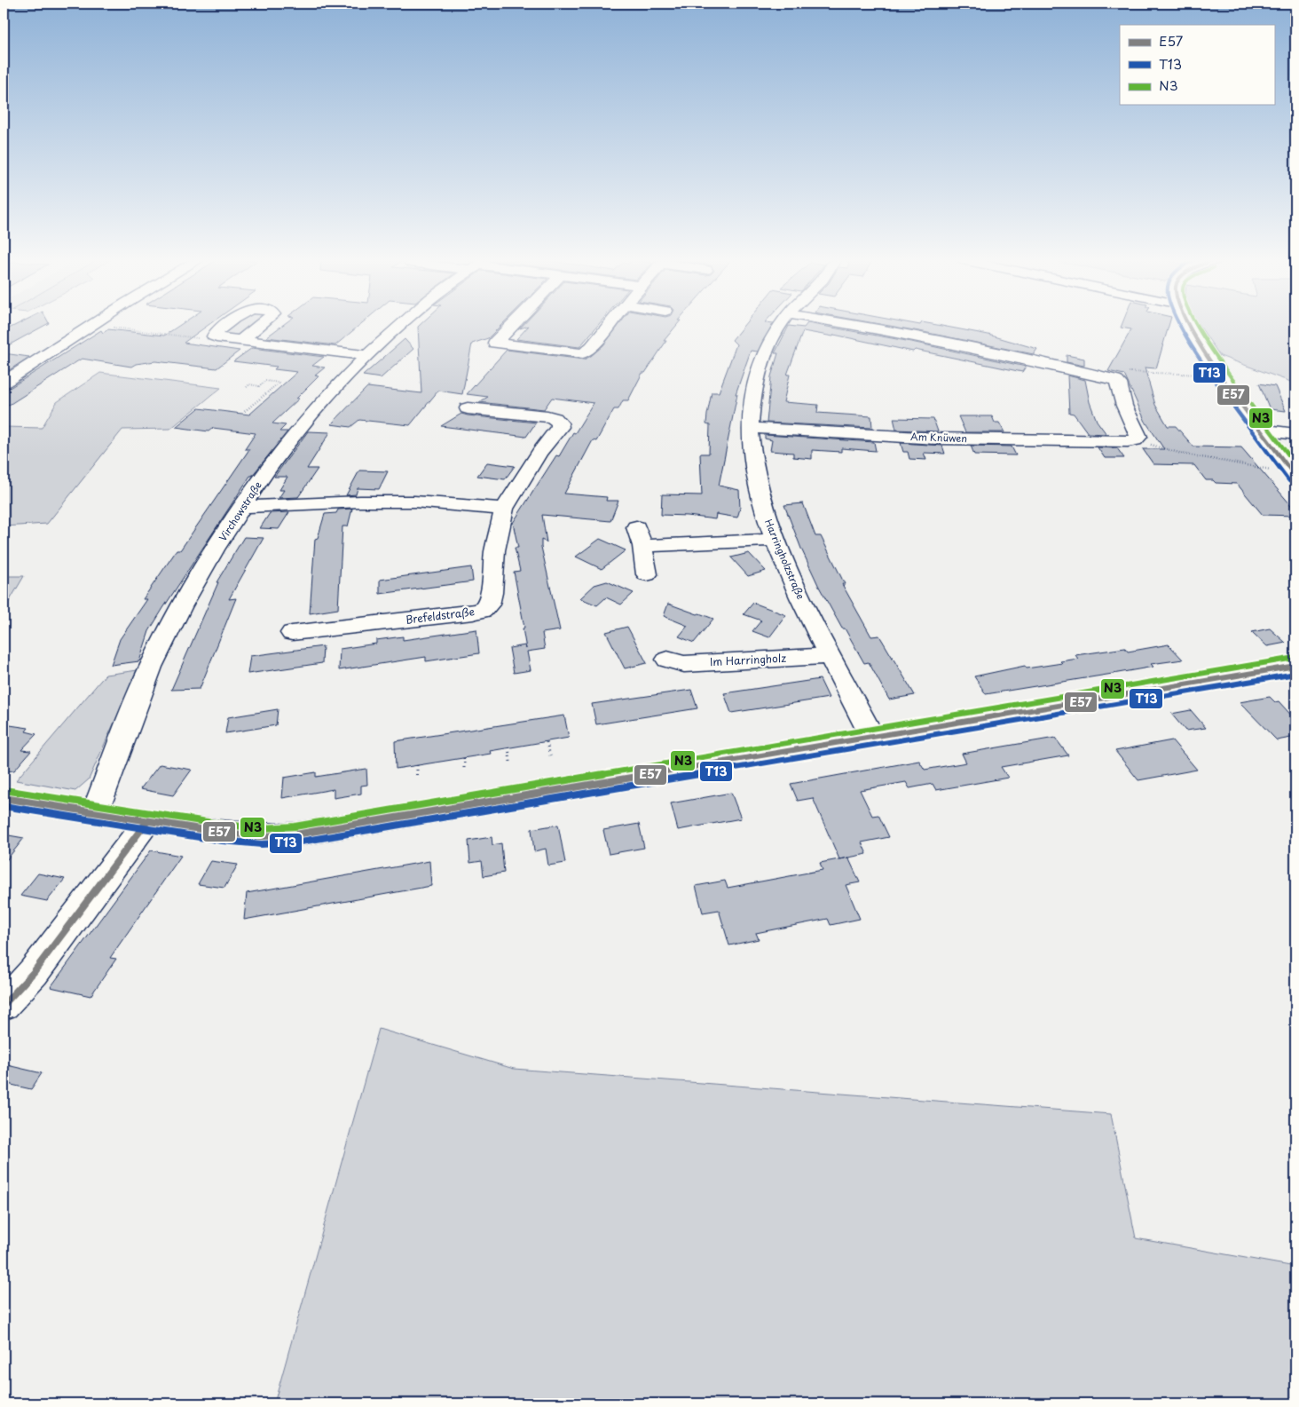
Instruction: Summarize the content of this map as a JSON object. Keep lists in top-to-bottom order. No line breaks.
{"streets":{"street":["Am Knüwen","Virchowstraße","Harringholzstraße","Brefeldstraße","Im Harringholz"]},"crossings":[["Am Knüwen","Harringholzstraße"],["Harringholzstraße","Im Harringholz"]],"lines":["transit line E57","transit line T13","transit line N3"],"legend":["E57","T13","N3"]}
